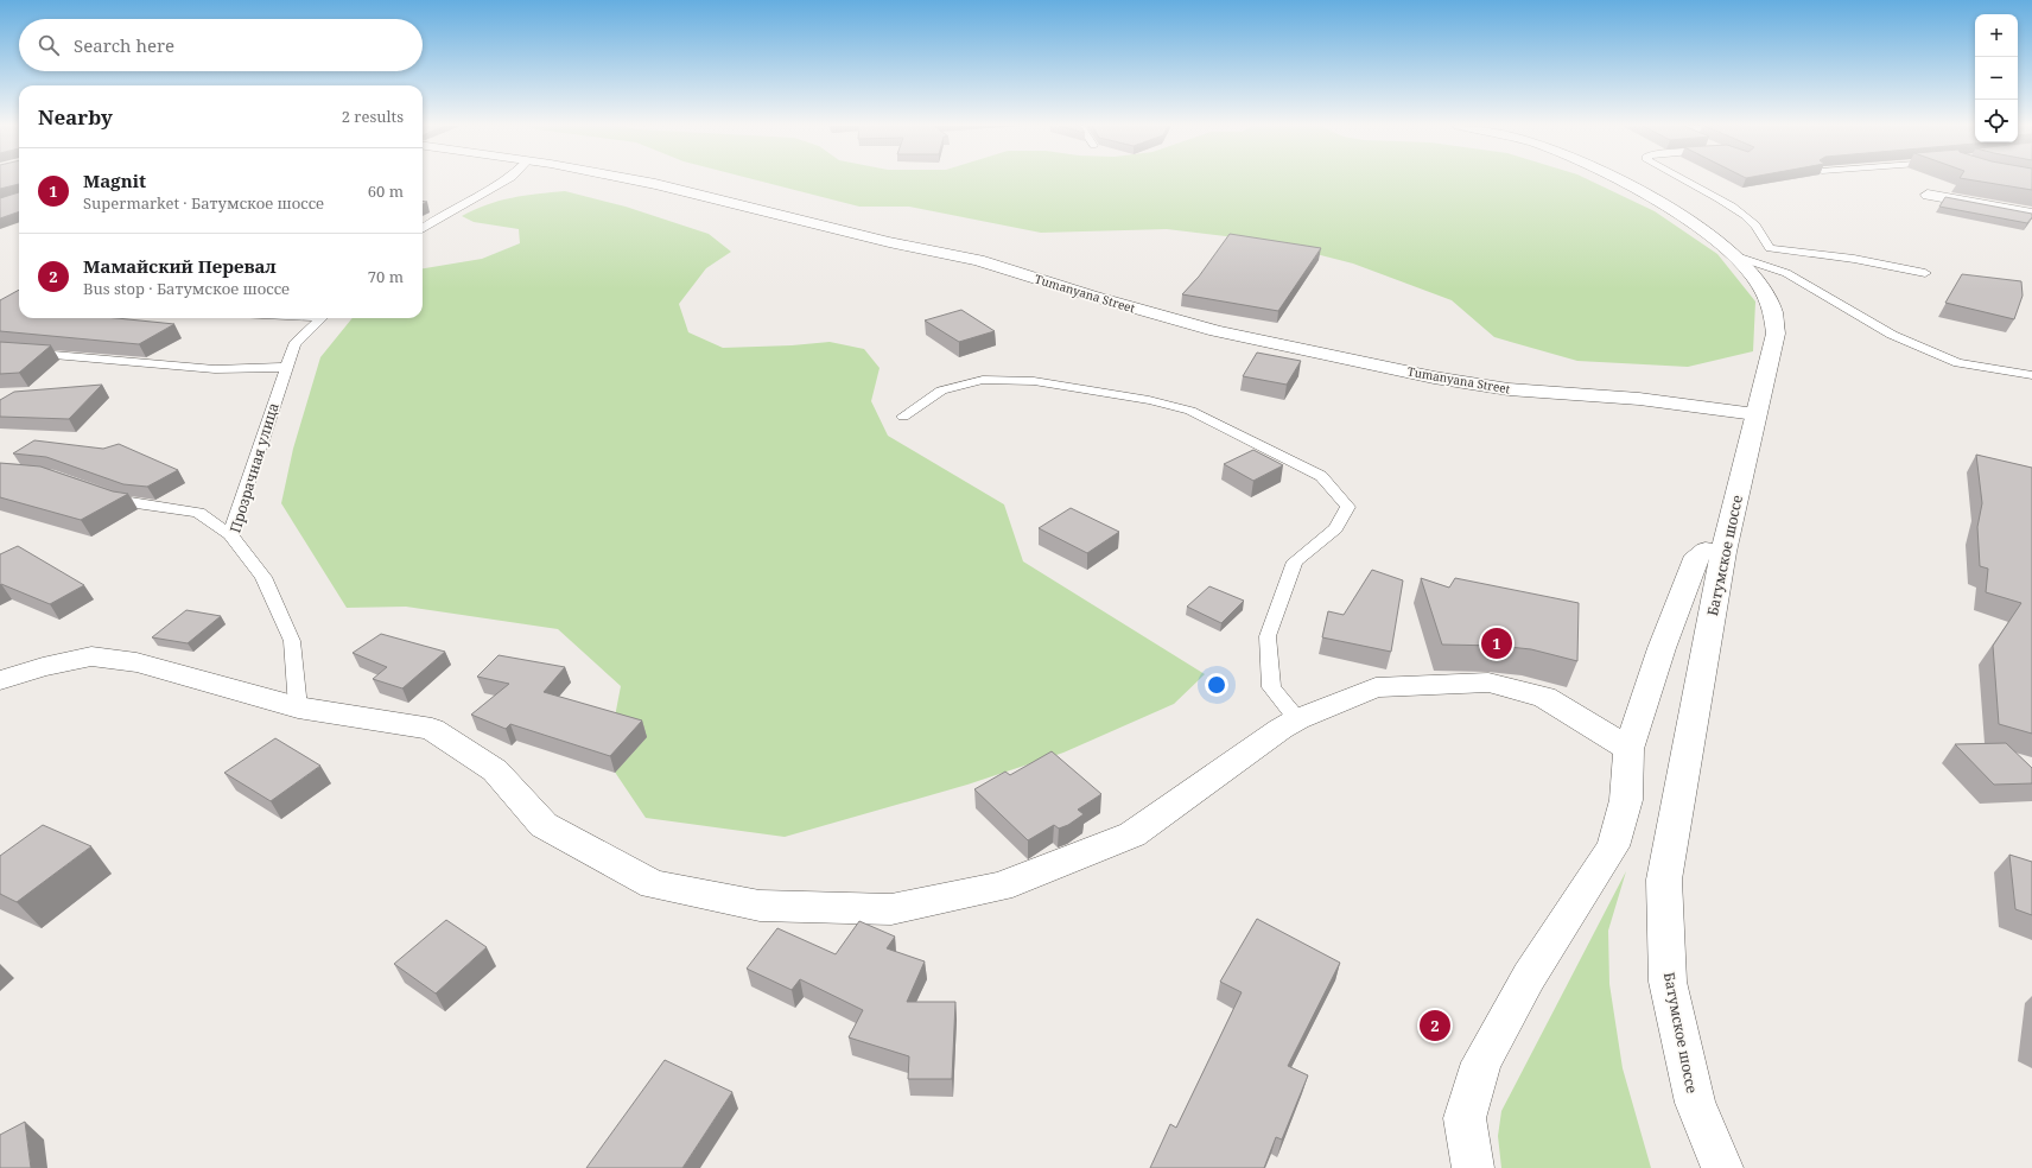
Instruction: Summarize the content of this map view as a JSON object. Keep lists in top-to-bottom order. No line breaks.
{"streets":{"main road":["Tumanyana Street","Батумское шоссе"],"lane":["Прозрачная улица"]},"crossings":[["Tumanyana Street","Батумское шоссе"]],"page":{"map_buttons":["+","−"],"search":"Search here","heading":["Nearby","2 results"],"list":[{"mark":"1","name":"Magnit","note":"Supermarket · Батумское шоссе","value":"60 m"},{"mark":"2","name":"Мамайский Перевал","note":"Bus stop · Батумское шоссе","value":"70 m"}],"pins":["1","2"]}}
